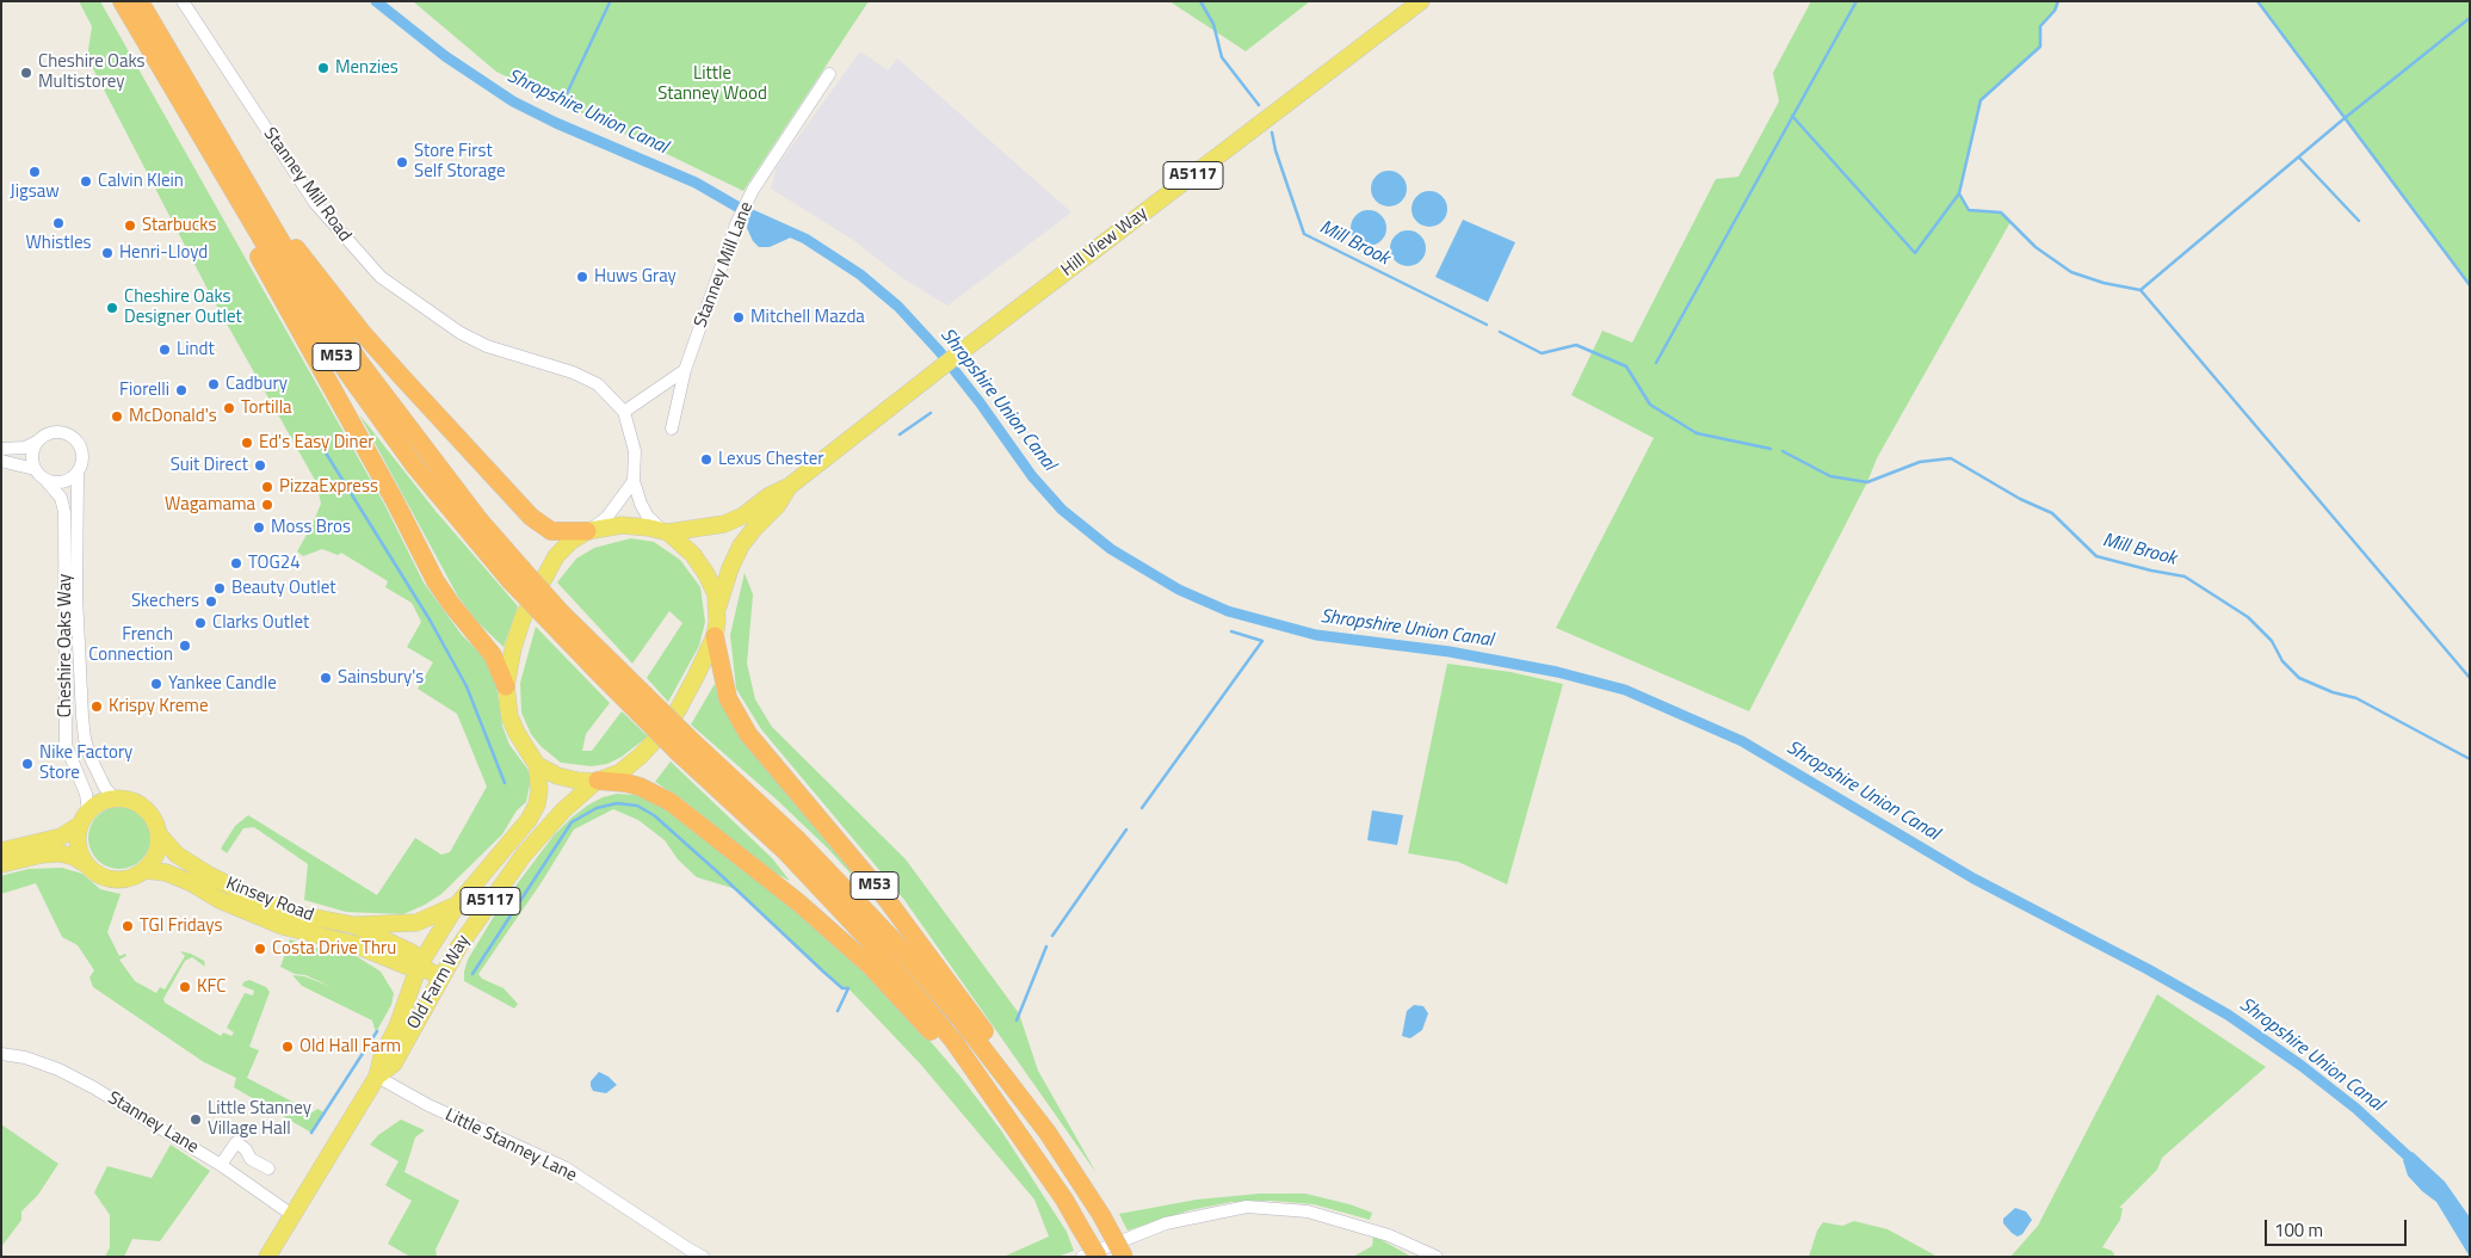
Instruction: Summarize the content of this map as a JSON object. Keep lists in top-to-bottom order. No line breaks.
{"streets":{"highway":["M53"],"main road":["A5117","Hill View Way","Kinsey Road","Old Farm Way"],"street":["Stanney Mill Road","Stanney Mill Lane","Cheshire Oaks Way","Stanney Lane","Little Stanney Lane"]},"crossings":[["Stanney Mill Road","Hill View Way"],["M53","Old Farm Way"],["Cheshire Oaks Way","Kinsey Road"],["Kinsey Road","Old Farm Way"],["Old Farm Way","Stanney Lane"],["Old Farm Way","Little Stanney Lane"]],"water":["Shropshire Union Canal","Mill Brook"],"parks":["Little Stanney Wood"],"places":["Menzies","Cheshire Oaks Multistorey","Store First Self Storage","Jigsaw","Calvin Klein","Whistles","Starbucks","Henri-Lloyd","Huws Gray","Cheshire Oaks Designer Outlet","Mitchell Mazda","Lindt","Cadbury","Fiorelli","Tortilla","McDonald's","Ed's Easy Diner","Lexus Chester","Suit Direct","PizzaExpress","Wagamama","Moss Bros","TOG24","Beauty Outlet","Skechers","Clarks Outlet","French Connection","Sainsbury's","Yankee Candle","Krispy Kreme","Nike Factory Store","TGI Fridays","Costa Drive Thru","KFC","Old Hall Farm","Little Stanney Village Hall"],"scale_bar":"100 m"}
